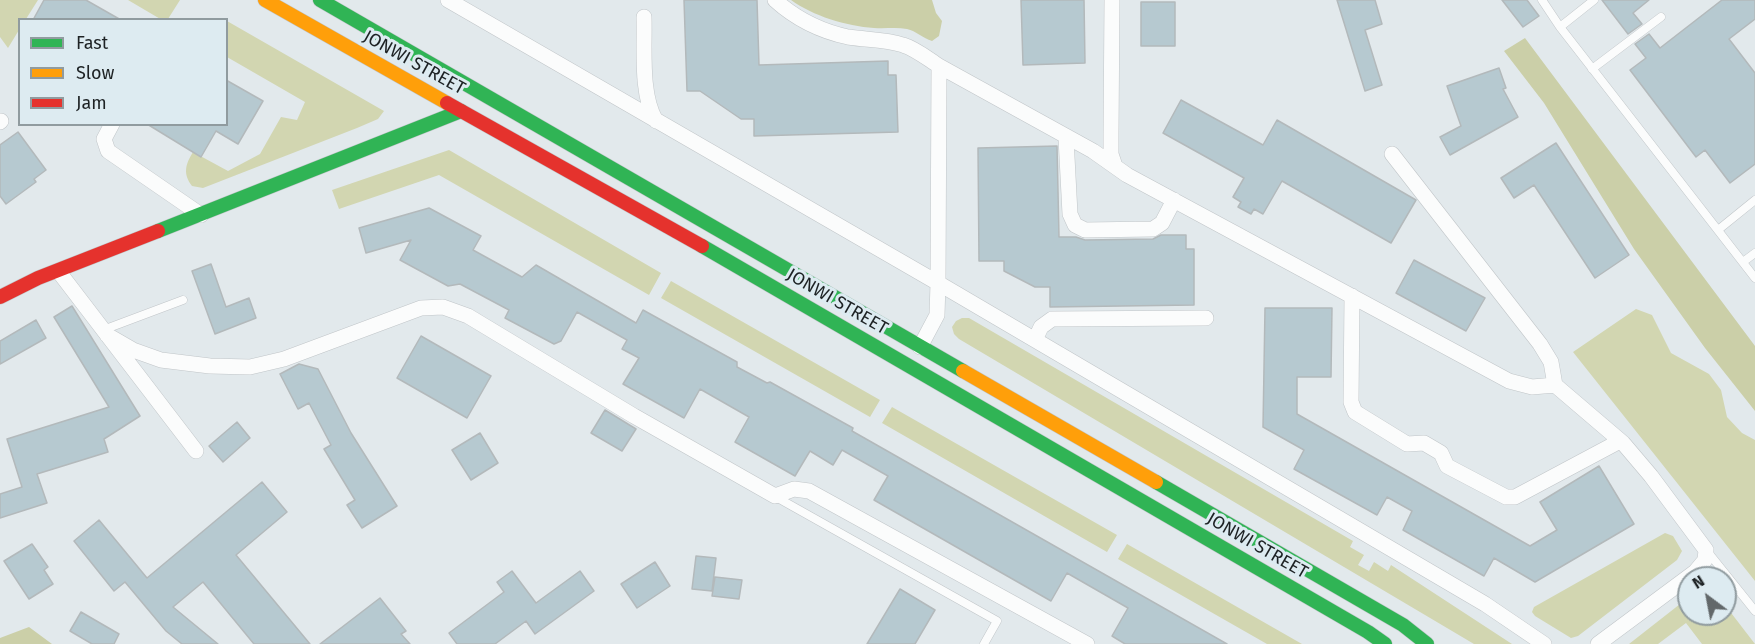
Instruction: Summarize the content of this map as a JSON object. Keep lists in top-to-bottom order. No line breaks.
{"streets":{"main road":["JONWI STREET"]},"legend":["Fast","Slow","Jam"],"north":"top left"}
